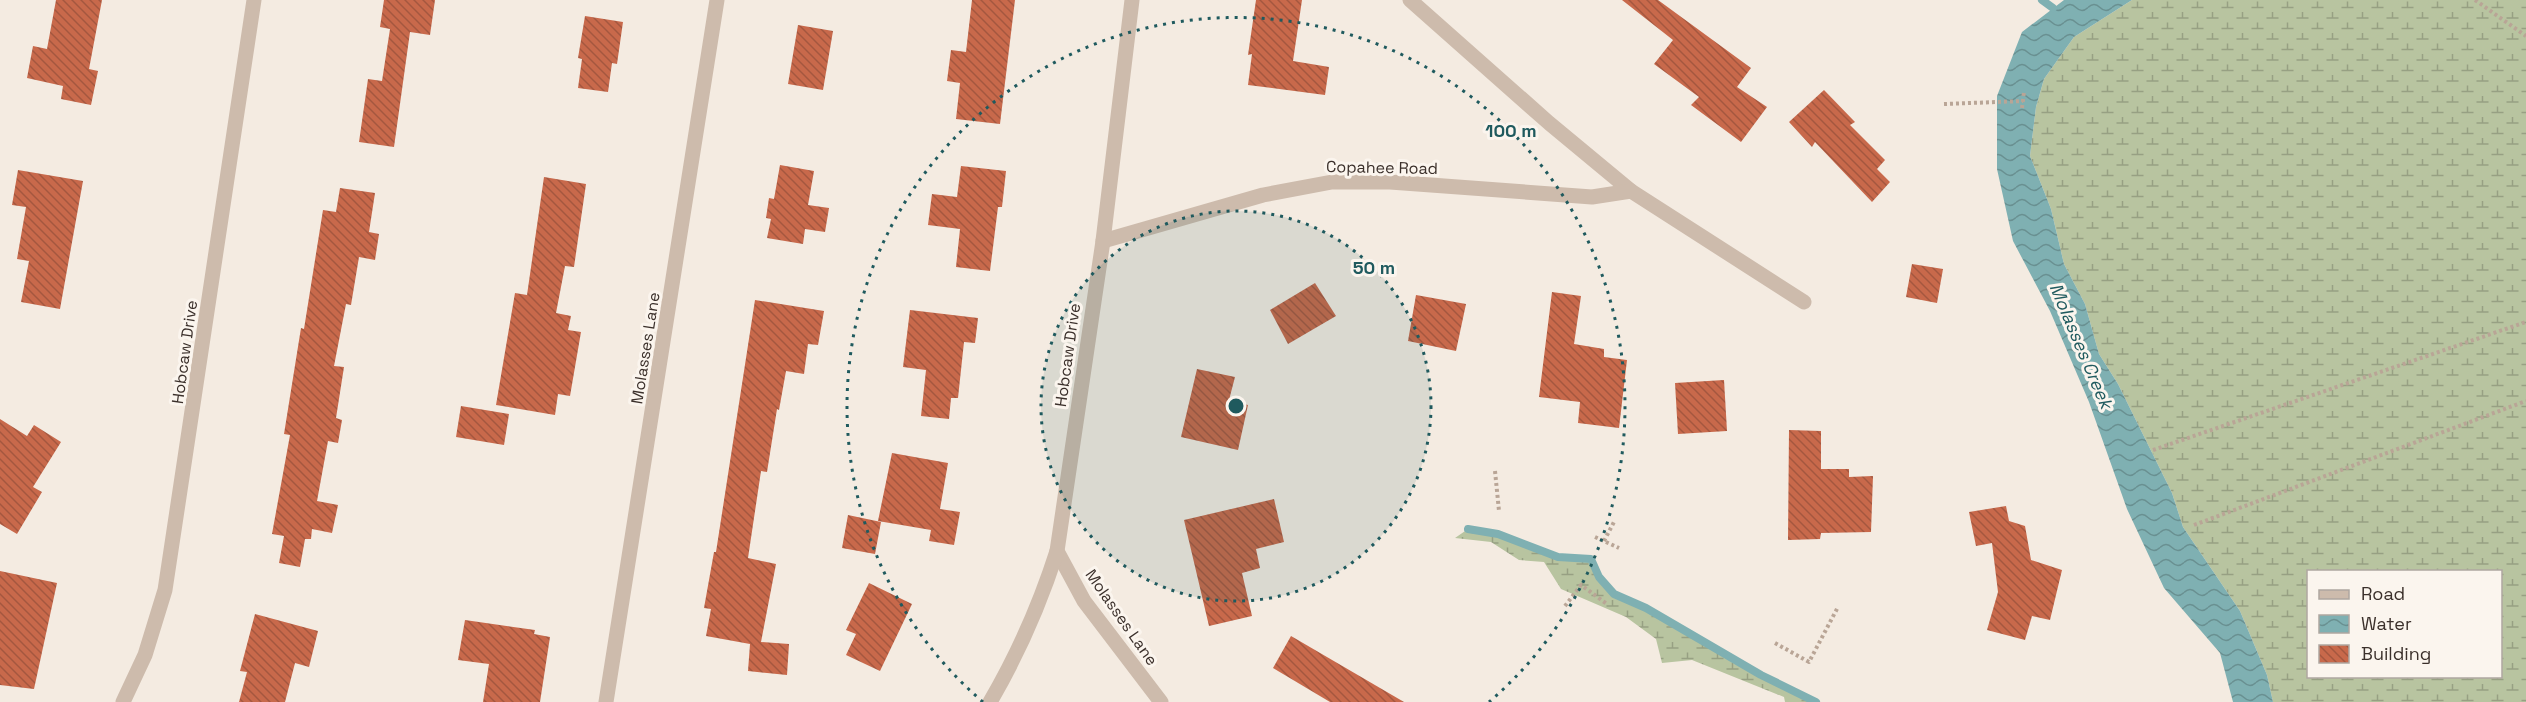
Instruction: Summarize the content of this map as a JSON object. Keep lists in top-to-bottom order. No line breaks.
{"streets":{"street":["Copahee Road","Molasses Lane","Hobcaw Drive"]},"crossings":[["Copahee Road","Hobcaw Drive"],["Molasses Lane","Hobcaw Drive"]],"water":["Molasses Creek"],"legend":["Road","Water","Building"],"rings":["100 m","50 m"]}
